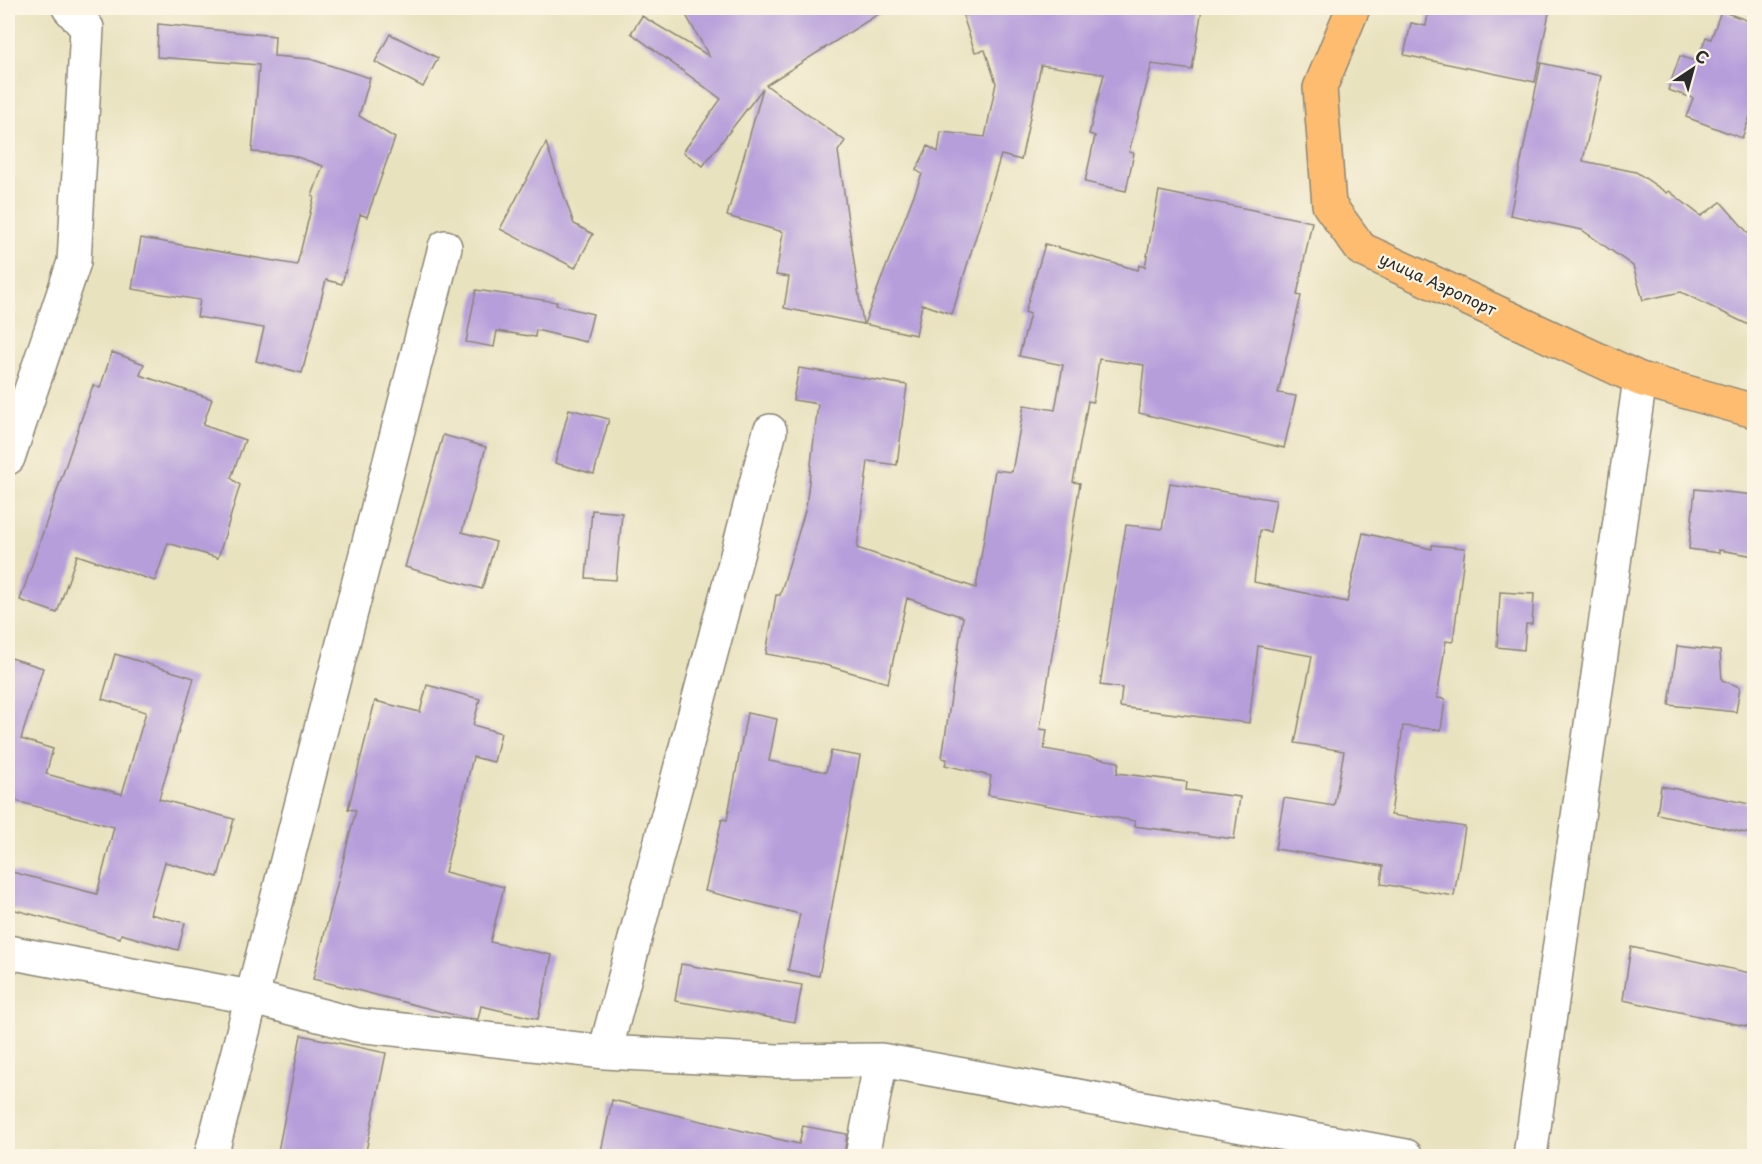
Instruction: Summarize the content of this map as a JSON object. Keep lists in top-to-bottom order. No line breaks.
{"streets":{"main road":["улица Аэропорт"]},"north":"top right"}
